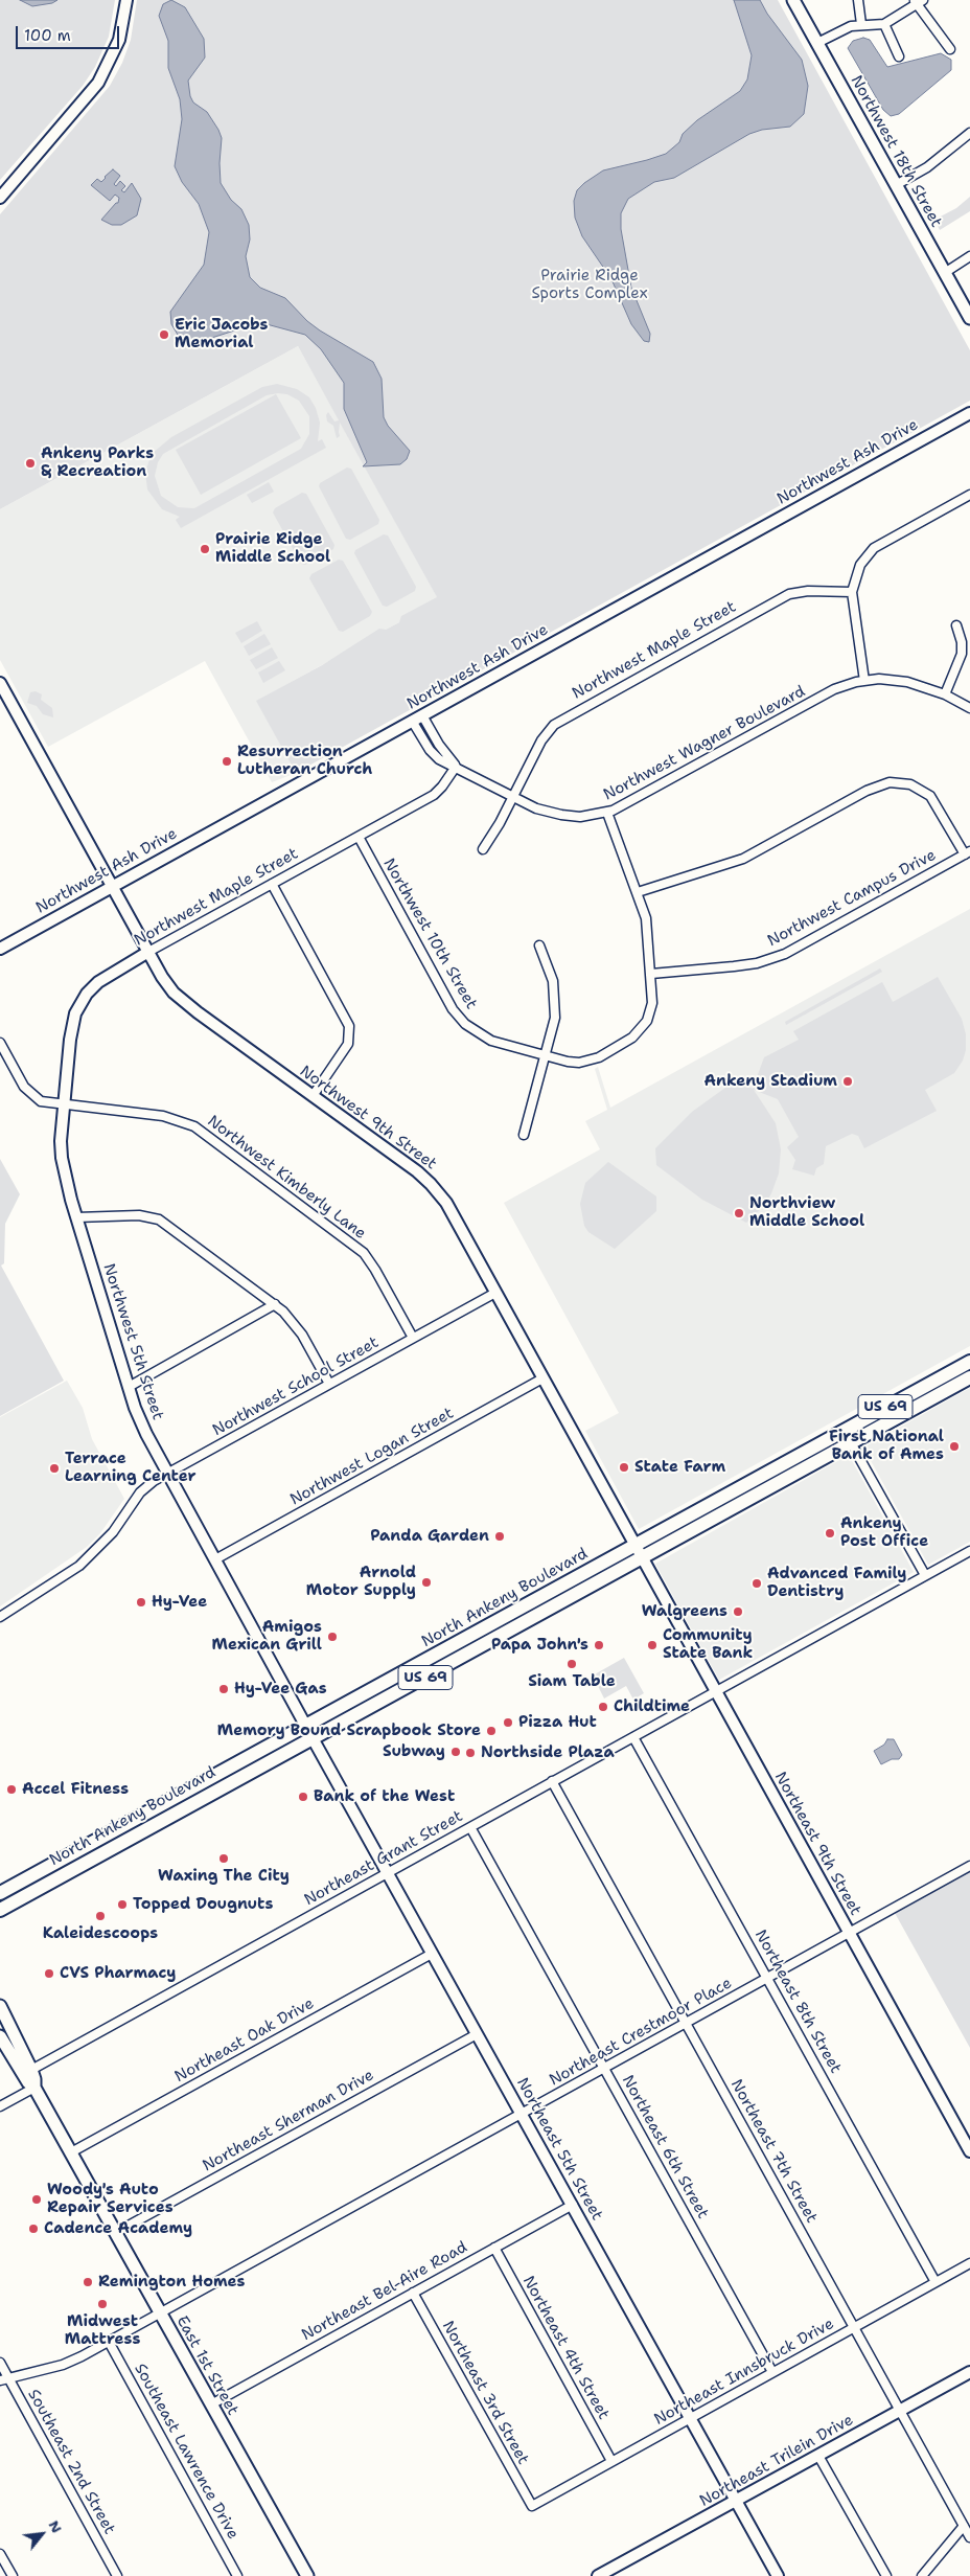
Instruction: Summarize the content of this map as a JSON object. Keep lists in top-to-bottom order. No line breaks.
{"streets":{"main road":["Northwest 18th Street","US 69","North Ankeny Boulevard","East 1st Street"],"street":["Northwest Ash Drive","Northwest Maple Street","Northwest Wagner Boulevard","Northwest Campus Drive","Northwest 10th Street","Northwest 9th Street","Northwest Kimberly Lane","Northwest 5th Street","Northwest School Street","Northwest Logan Street","Northeast 9th Street","Northeast Grant Street","Northeast 8th Street","Northeast Crestmoor Place","Northeast Oak Drive","Northeast Sherman Drive","Northeast 6th Street","Northeast 5th Street","Northeast 7th Street","Northeast Bel-Aire Road","Northeast 4th Street","Northeast Innsbruck Drive","Northeast 3rd Street","Southeast Lawrence Drive","Northeast Trilein Drive","Southeast 2nd Street"]},"crossings":[["Northwest Ash Drive","Northwest Wagner Boulevard"],["Northwest Ash Drive","Northwest 9th Street"],["Northwest Maple Street","Northwest Wagner Boulevard"],["Northwest Maple Street","Northwest 10th Street"],["Northwest Maple Street","Northwest 9th Street"],["Northwest Maple Street","Northwest Kimberly Lane"],["Northwest Maple Street","Northwest 5th Street"],["Northwest Wagner Boulevard","Northwest 10th Street"],["Northwest Campus Drive","Northwest 10th Street"],["Northwest 9th Street","Northwest School Street"],["Northwest 9th Street","Northwest Logan Street"],["Northwest 9th Street","North Ankeny Boulevard"],["Northwest 9th Street","Northeast 9th Street"],["Northwest Kimberly Lane","Northwest 5th Street"],["Northwest Kimberly Lane","Northwest School Street"],["Northwest 5th Street","Northwest School Street"],["Northwest 5th Street","Northwest Logan Street"],["Northwest 5th Street","North Ankeny Boulevard"],["Northwest 5th Street","Northeast 5th Street"],["North Ankeny Boulevard","Northeast 9th Street"],["North Ankeny Boulevard","Northeast 5th Street"],["Northeast 9th Street","Northeast Grant Street"],["Northeast 9th Street","Northeast Crestmoor Place"],["Northeast Grant Street","Northeast 8th Street"],["Northeast Grant Street","Northeast 6th Street"],["Northeast Grant Street","Northeast 5th Street"],["Northeast Grant Street","Northeast 7th Street"],["Northeast Grant Street","East 1st Street"],["Northeast 8th Street","Northeast Crestmoor Place"],["Northeast 8th Street","Northeast Innsbruck Drive"],["Northeast Crestmoor Place","Northeast 6th Street"],["Northeast Crestmoor Place","Northeast 5th Street"],["Northeast Crestmoor Place","Northeast 7th Street"],["Northeast Crestmoor Place","East 1st Street"],["Northeast Crestmoor Place","Southeast Lawrence Drive"],["Northeast Crestmoor Place","Southeast 2nd Street"],["Northeast Oak Drive","Northeast 5th Street"],["Northeast Oak Drive","East 1st Street"],["Northeast Sherman Drive","Northeast 5th Street"],["Northeast Sherman Drive","East 1st Street"],["Northeast 6th Street","Northeast Innsbruck Drive"],["Northeast 5th Street","Northeast Bel-Aire Road"],["Northeast 5th Street","Northeast Innsbruck Drive"],["Northeast 5th Street","Northeast Trilein Drive"],["Northeast 7th Street","Northeast Innsbruck Drive"],["Northeast 7th Street","Northeast Trilein Drive"],["Northeast Bel-Aire Road","Northeast 4th Street"],["Northeast Bel-Aire Road","East 1st Street"],["Northeast Bel-Aire Road","Northeast 3rd Street"],["Northeast 4th Street","Northeast Innsbruck Drive"],["Northeast Innsbruck Drive","Northeast 3rd Street"]],"parks":["Prairie Ridge Sports Complex"],"places":["Eric Jacobs Memorial","Ankeny Parks & Recreation","Prairie Ridge Middle School","Resurrection Lutheran Church","Ankeny Stadium","Northview Middle School","First National Bank of Ames","State Farm","Terrace Learning Center","Ankeny Post Office","Panda Garden","Arnold Motor Supply","Advanced Family Dentistry","Hy-Vee","Walgreens","Amigos Mexican Grill","Papa John's","Community State Bank","Siam Table","Hy-Vee Gas","Childtime","Pizza Hut","Memory Bound Scrapbook Store","Subway","Northside Plaza","Accel Fitness","Bank of the West","Waxing The City","Topped Dougnuts","Kaleidescoops","CVS Pharmacy","Woody's Auto Repair Services","Cadence Academy","Remington Homes","Midwest Mattress"],"scale_bar":"100 m","north":"top right"}
